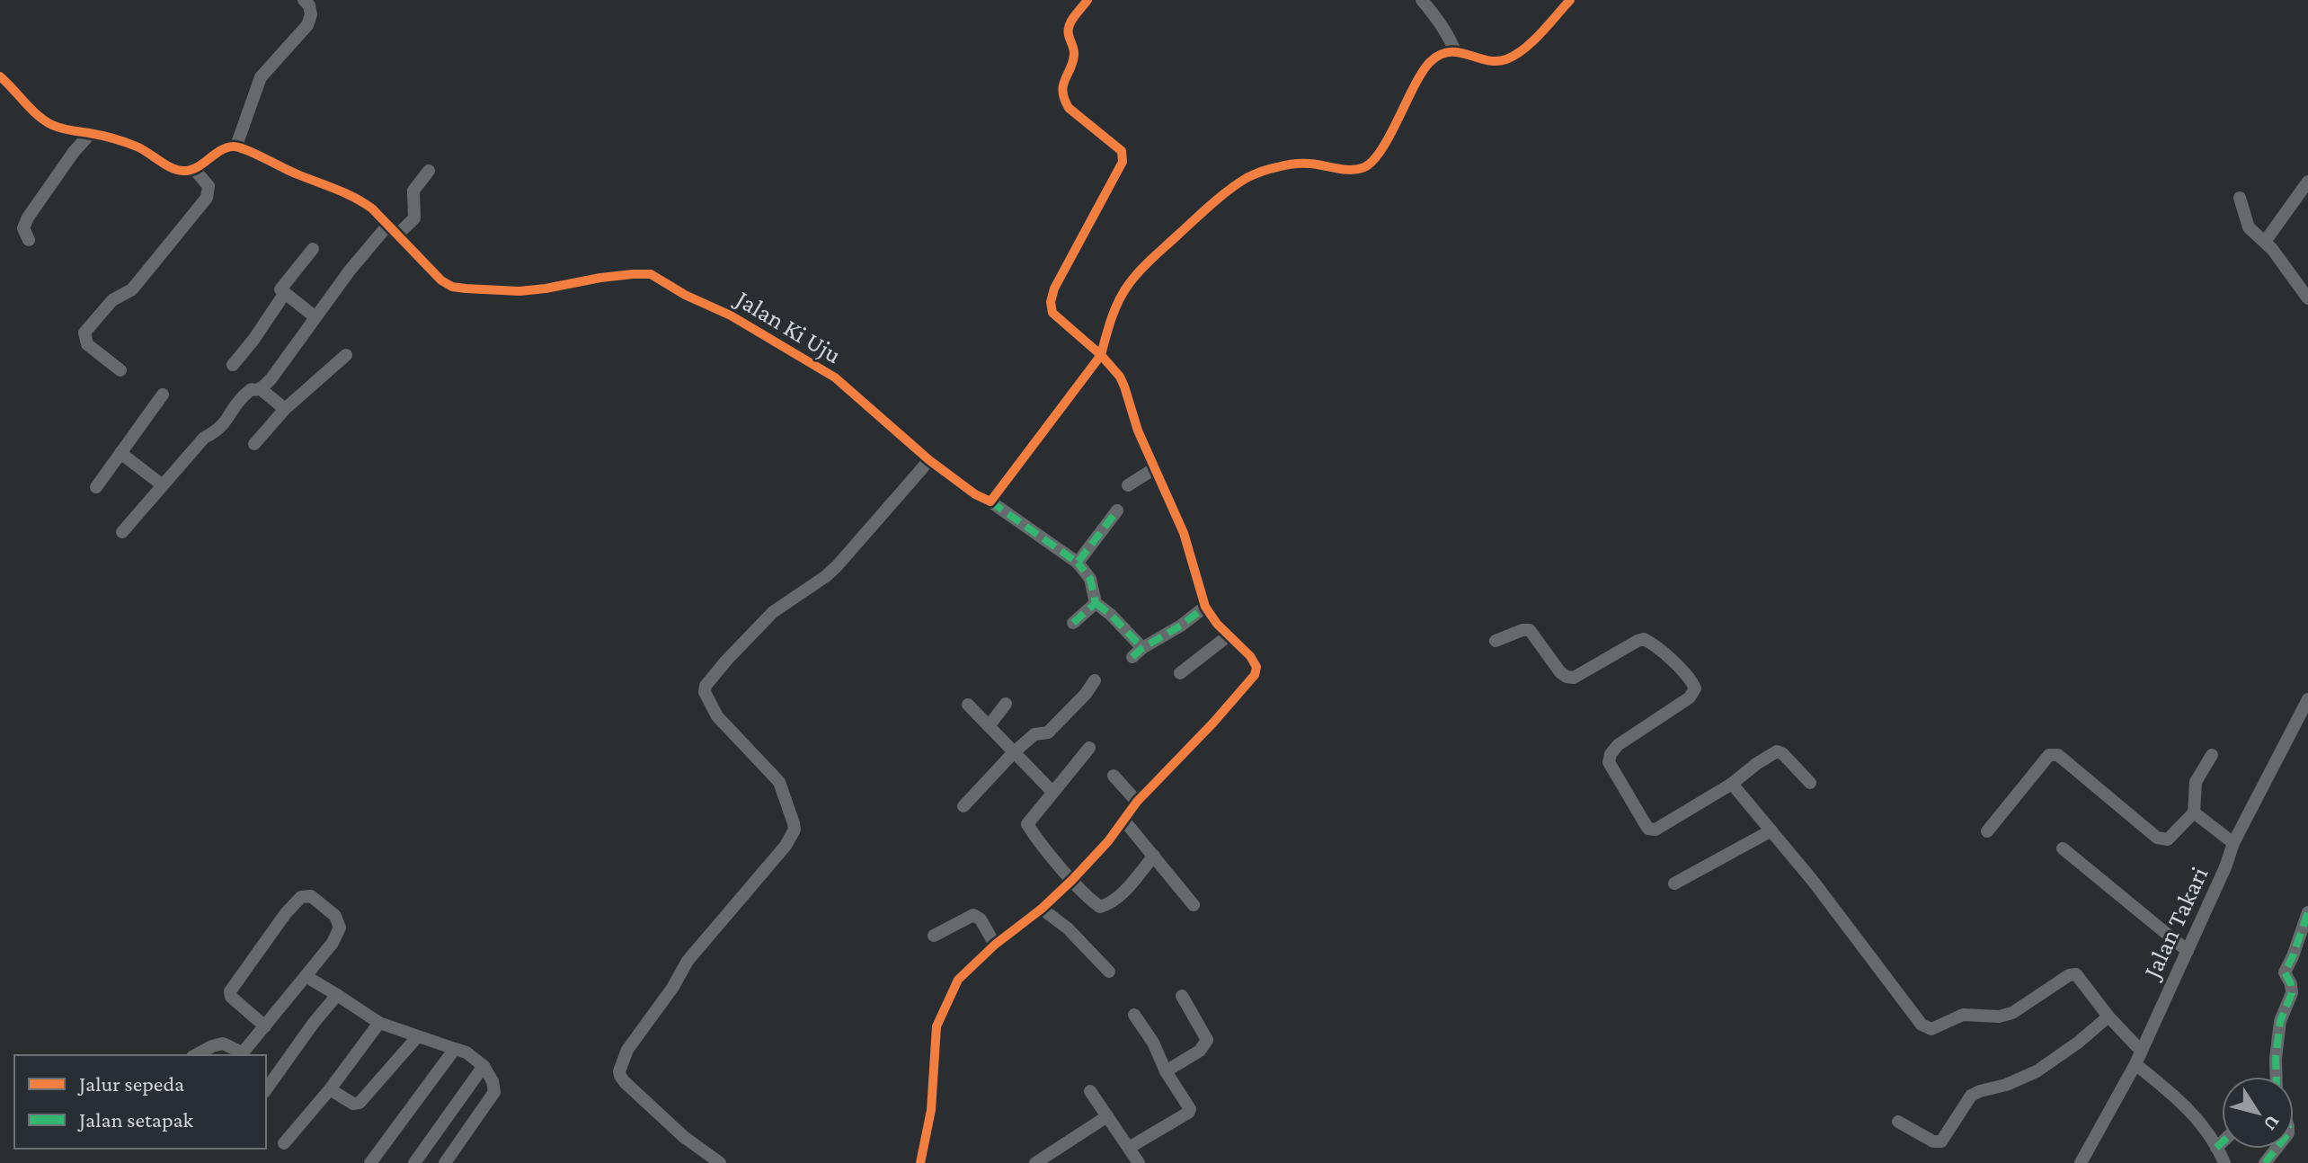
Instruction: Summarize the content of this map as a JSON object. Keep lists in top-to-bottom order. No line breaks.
{"streets":{"street":["Jalan Ki Uju","Jalan Takari"]},"legend":["Jalur sepeda","Jalan setapak"],"north":"bottom right"}
